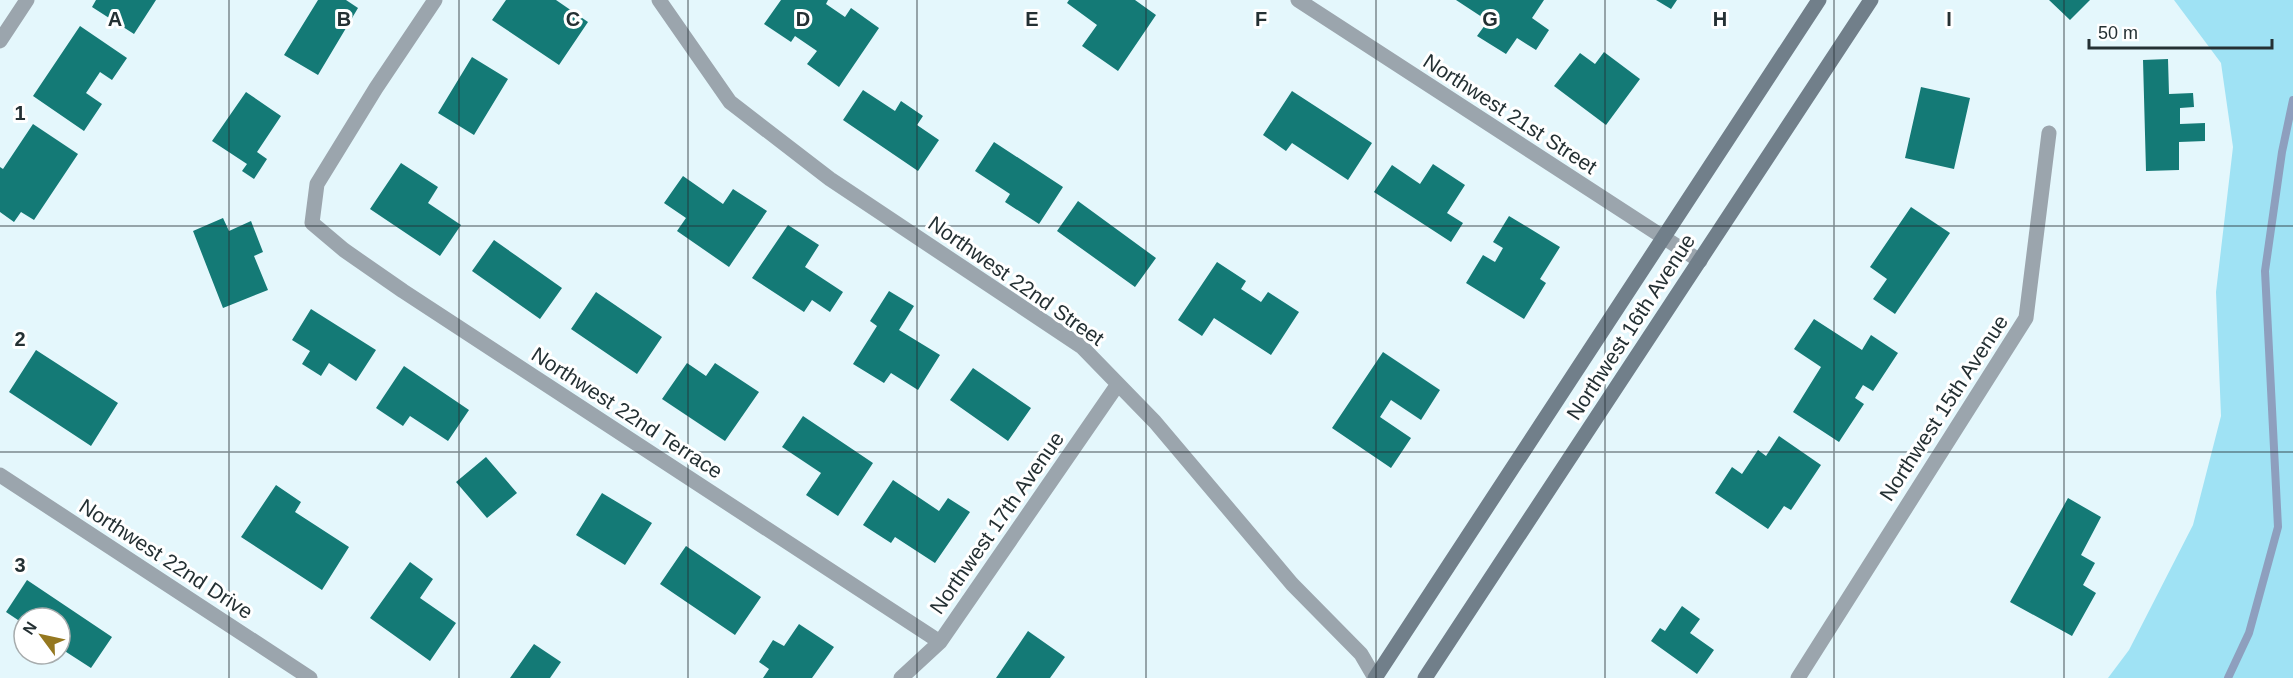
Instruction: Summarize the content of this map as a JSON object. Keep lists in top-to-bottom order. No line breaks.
{"streets":{"main road":["Northwest 16th Avenue"],"street":["Northwest 21st Street","Northwest 22nd Street","Northwest 15th Avenue","Northwest 22nd Terrace","Northwest 17th Avenue","Northwest 22nd Drive"]},"crossings":[["Northwest 21st Street","Northwest 16th Avenue"],["Northwest 22nd Street","Northwest 16th Avenue"],["Northwest 22nd Street","Northwest 17th Avenue"],["Northwest 22nd Terrace","Northwest 17th Avenue"]],"scale_bar":"50 m","north":"top left","grid":{"columns":["A","B","C","D","E","F","G","H","I"],"rows":["1","2","3"]}}
